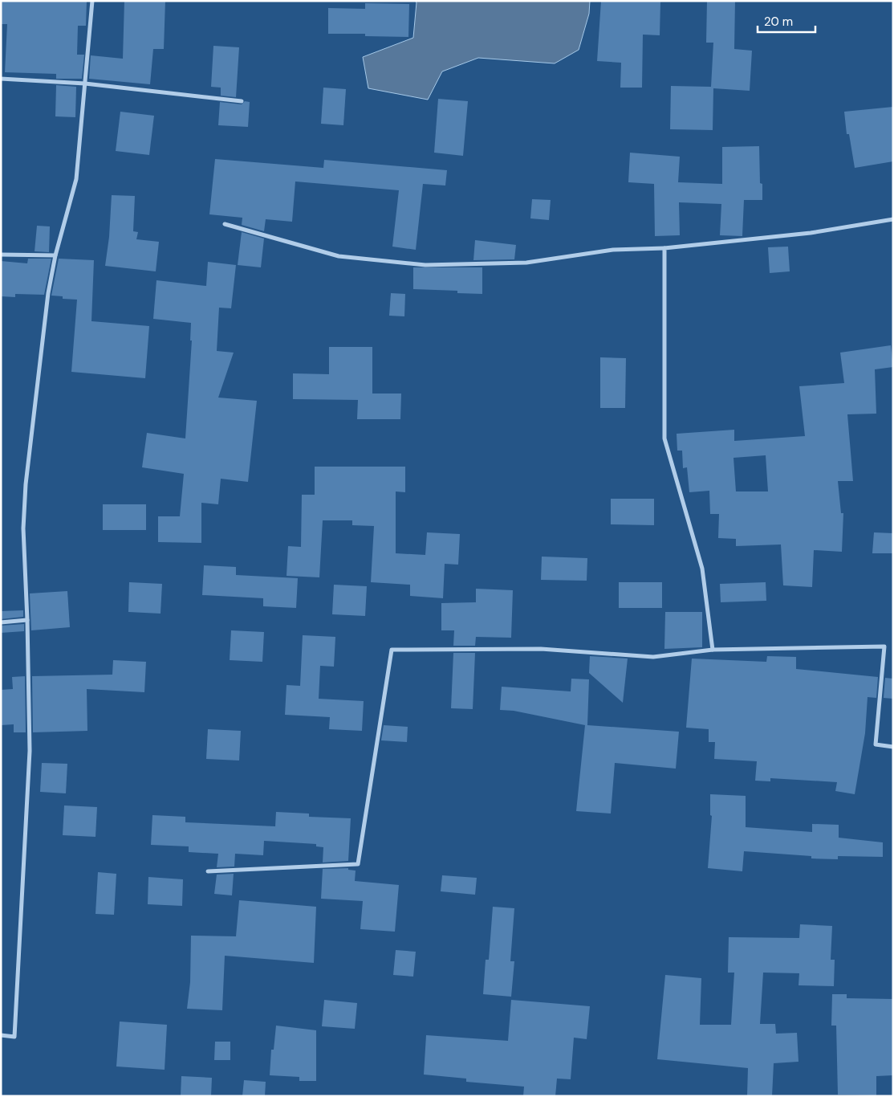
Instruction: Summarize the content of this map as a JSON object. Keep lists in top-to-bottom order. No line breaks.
{"scale_bar":"20 m"}
